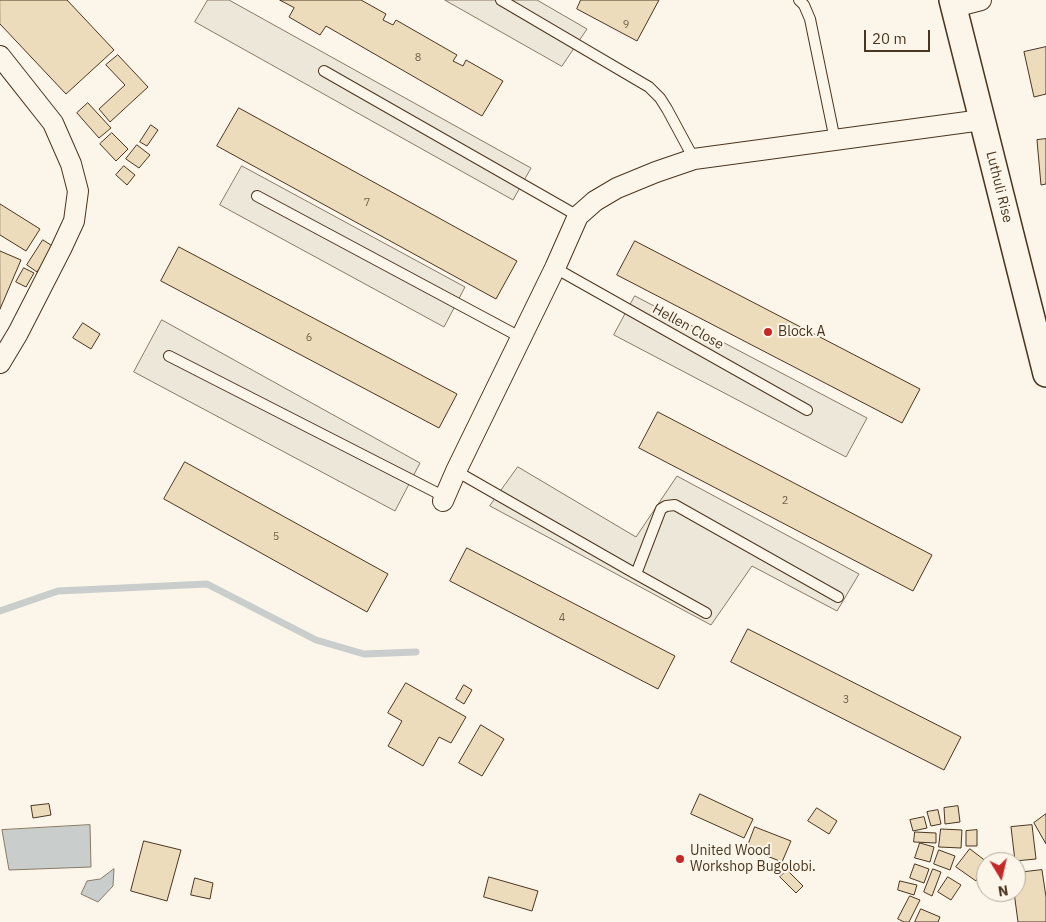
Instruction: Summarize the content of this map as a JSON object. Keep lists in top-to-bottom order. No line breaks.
{"streets":{"street":["Luthuli Rise"],"lane":["Hellen Close"]},"places":["Block A","United Wood Workshop Bugolobi."],"house_numbers":["9","8","7","6","2","5","4","3"],"scale_bar":"20 m","north":"bottom"}
